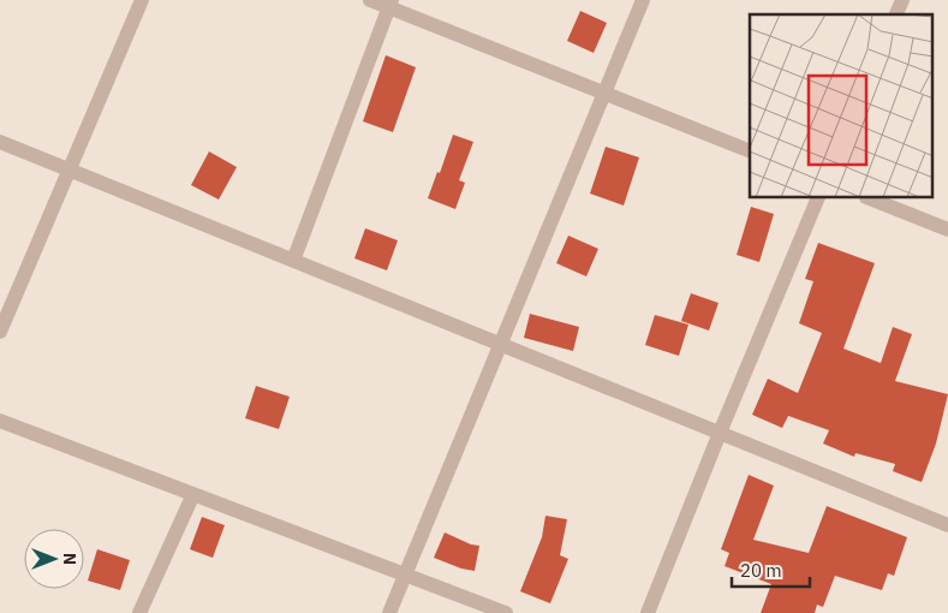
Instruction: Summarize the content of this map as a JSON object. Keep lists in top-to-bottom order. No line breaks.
{"scale_bar":"20 m","north":"right"}
